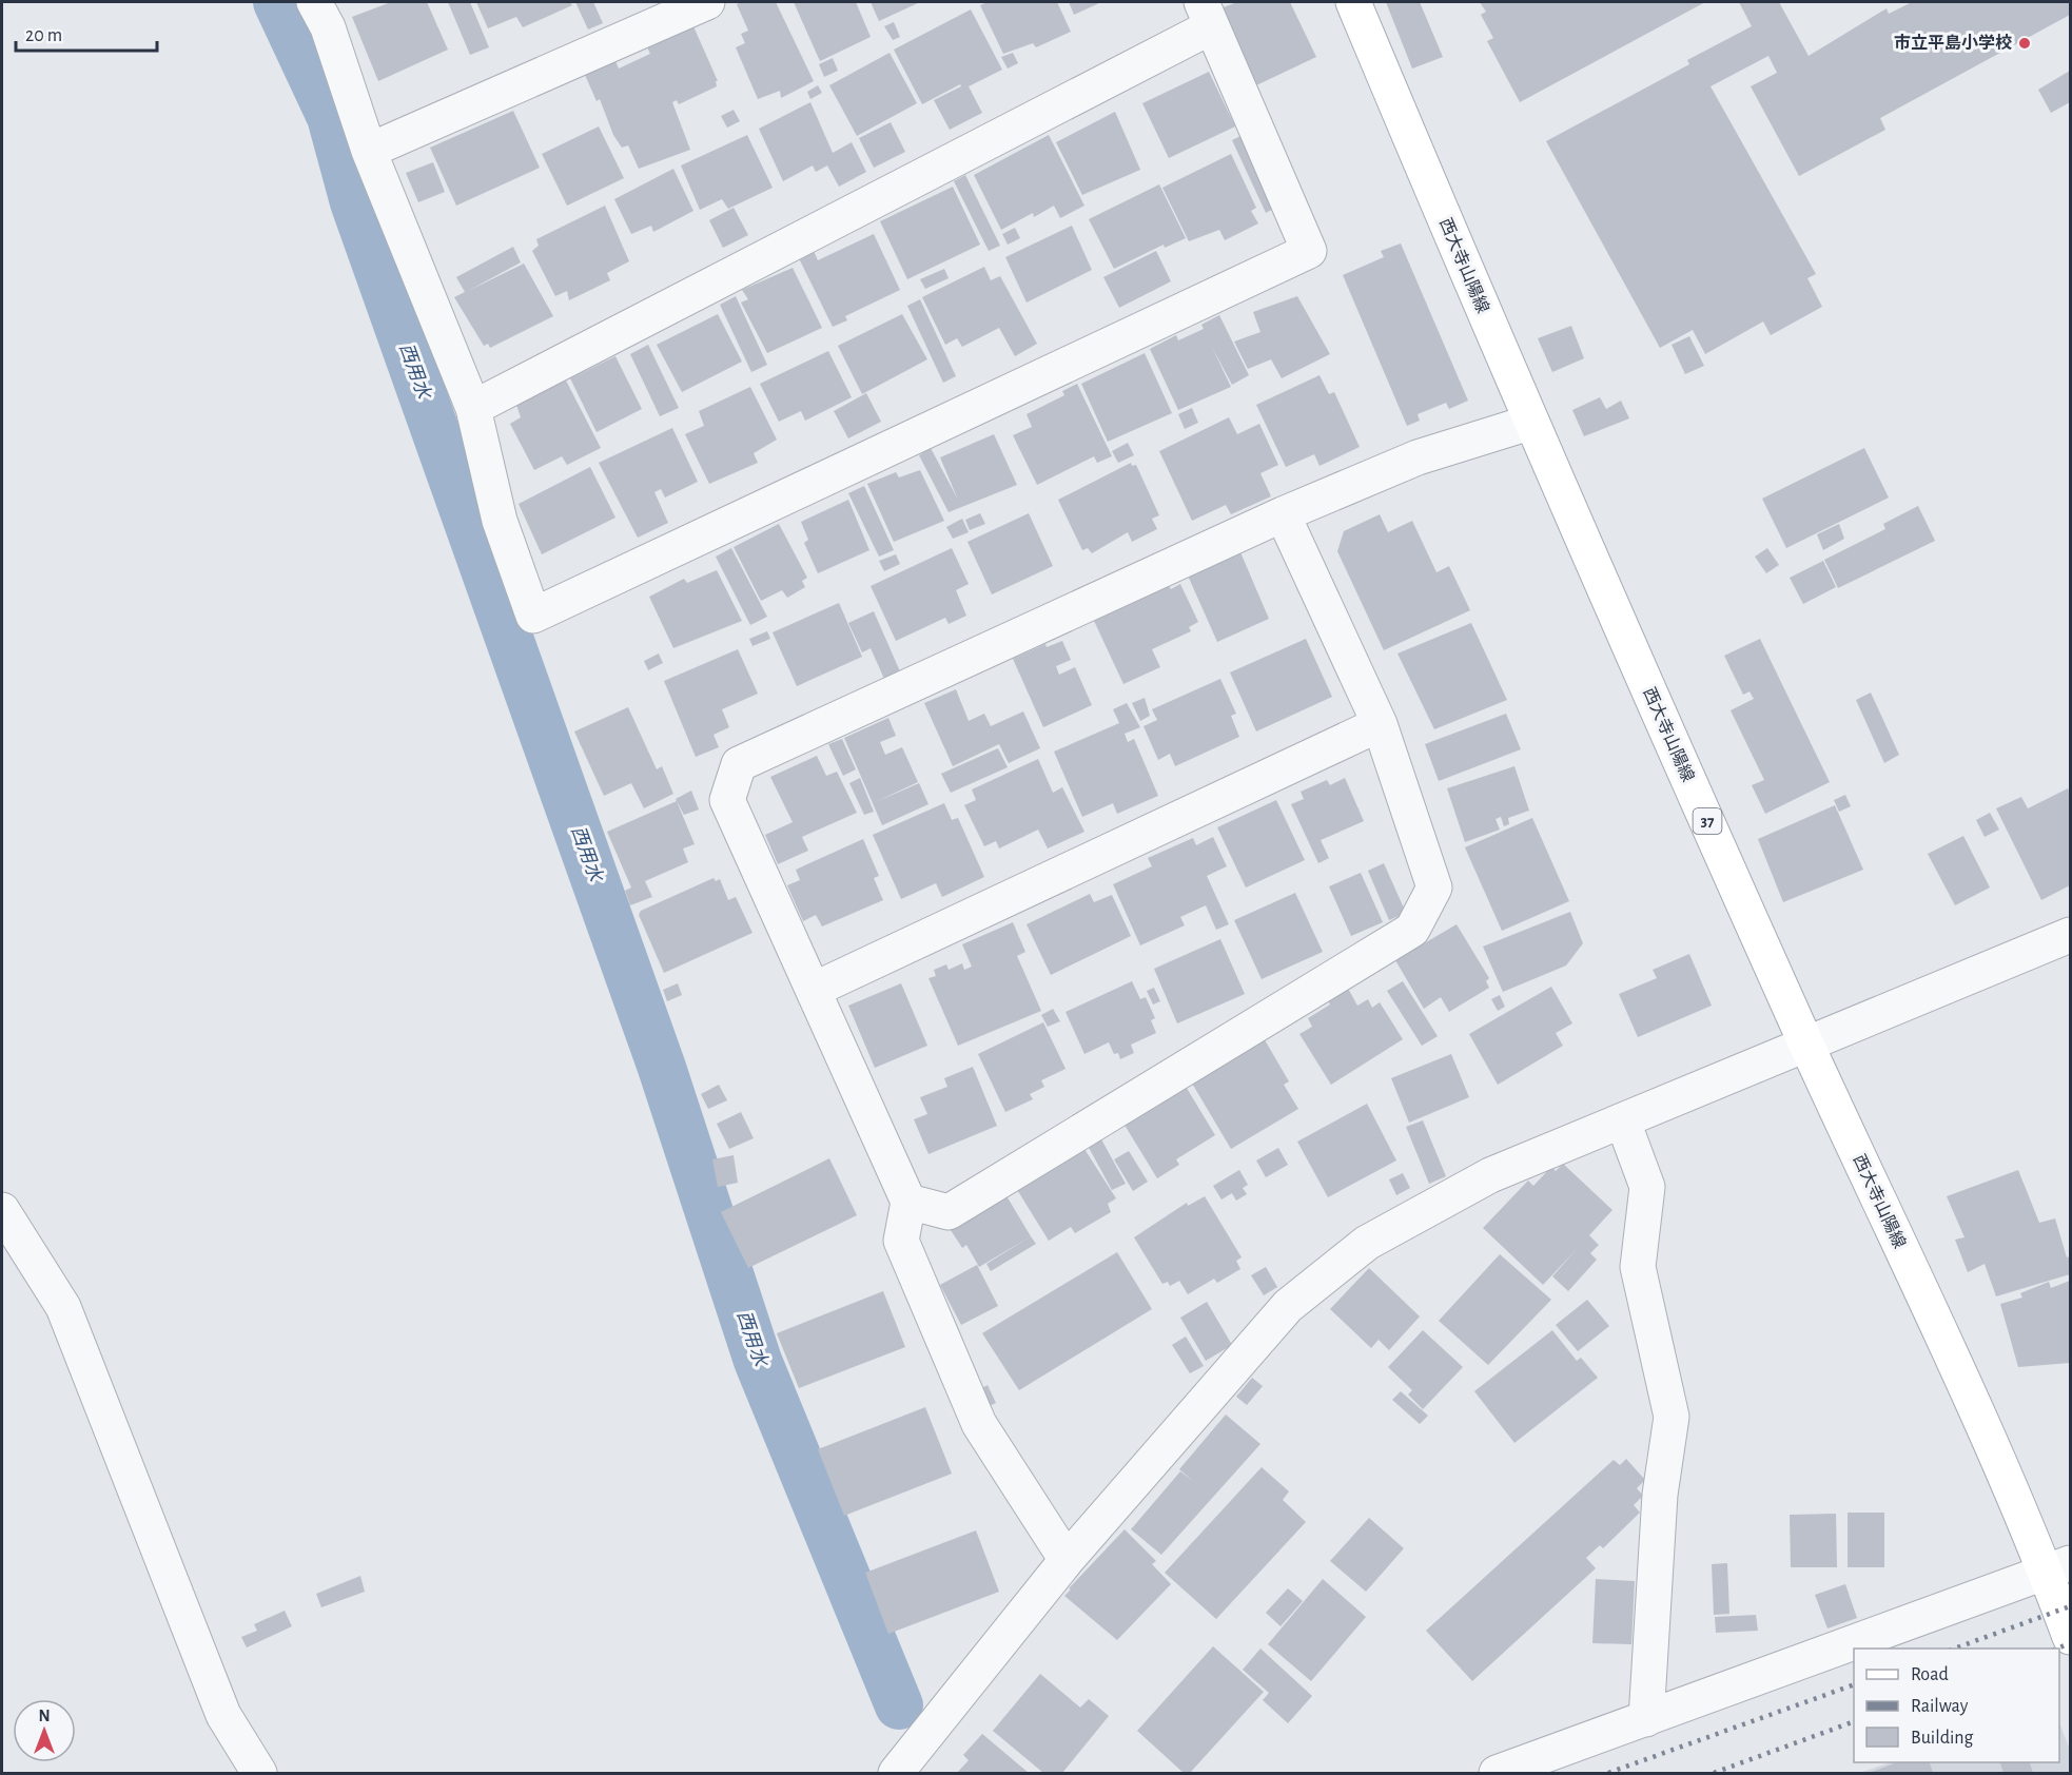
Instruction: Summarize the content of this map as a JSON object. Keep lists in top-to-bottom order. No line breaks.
{"streets":{"main road":["西大寺山陽線","37"]},"water":["西用水"],"places":["市立平島小学校"],"legend":["Road","Railway","Building"],"scale_bar":"20 m","north":"top"}
